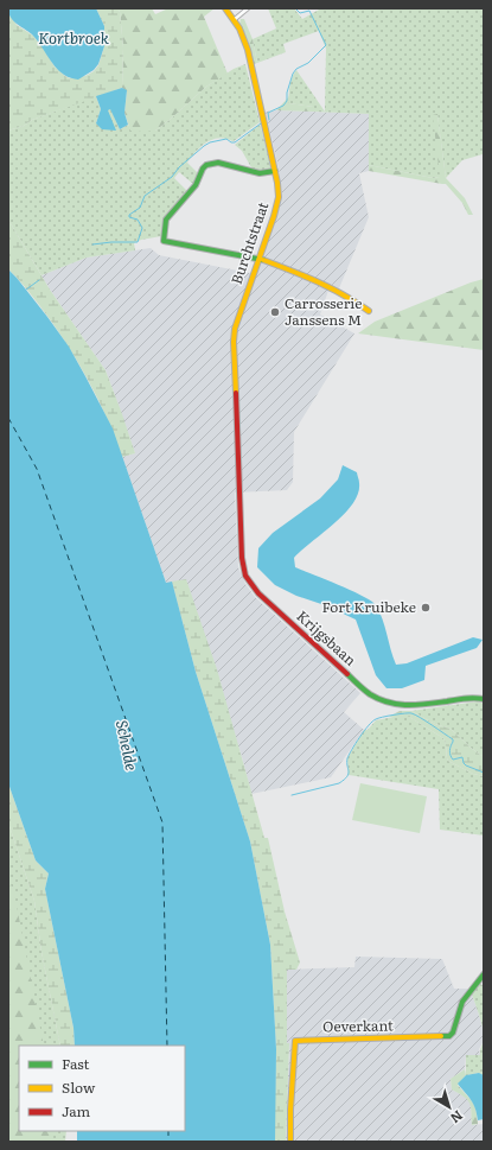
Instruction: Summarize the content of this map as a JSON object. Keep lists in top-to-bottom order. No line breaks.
{"streets":{"main road":["Burchtstraat","Krijgsbaan","Oeverkant"]},"crossings":[["Burchtstraat","Krijgsbaan"]],"water":["Kortbroek","Schelde"],"places":["Carrosserie Janssens M","Fort Kruibeke"],"legend":["Fast","Slow","Jam"],"north":"bottom right"}
